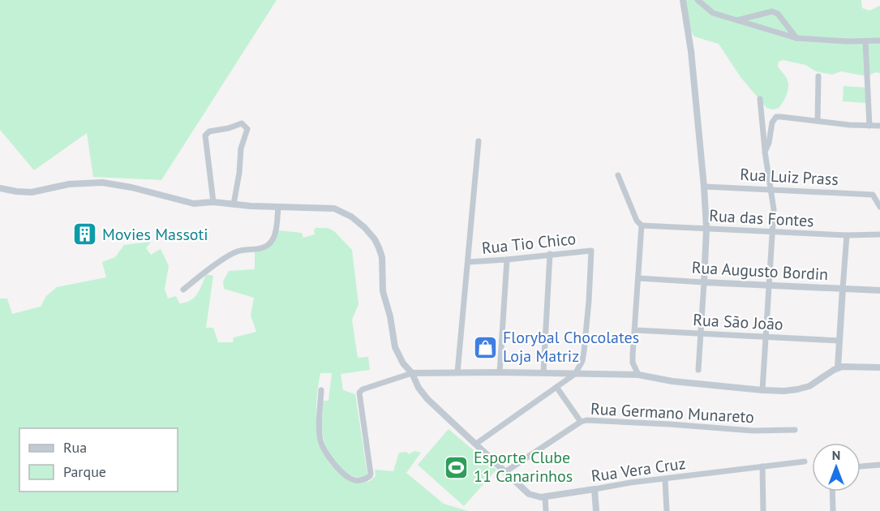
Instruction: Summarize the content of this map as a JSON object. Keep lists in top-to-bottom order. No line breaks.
{"streets":{"street":["Rua Luiz Prass","Rua das Fontes","Rua Tio Chico","Rua Augusto Bordin","Rua São João","Rua Germano Munareto","Rua Vera Cruz"]},"crossings":[["Rua Germano Munareto","Rua Vera Cruz"]],"places":{"building":["Movies Massoti"],"shop":["Florybal Chocolates Loja Matriz"],"sports":["Esporte Clube 11 Canarinhos"]},"legend":["Rua","Parque"],"north":"top"}
